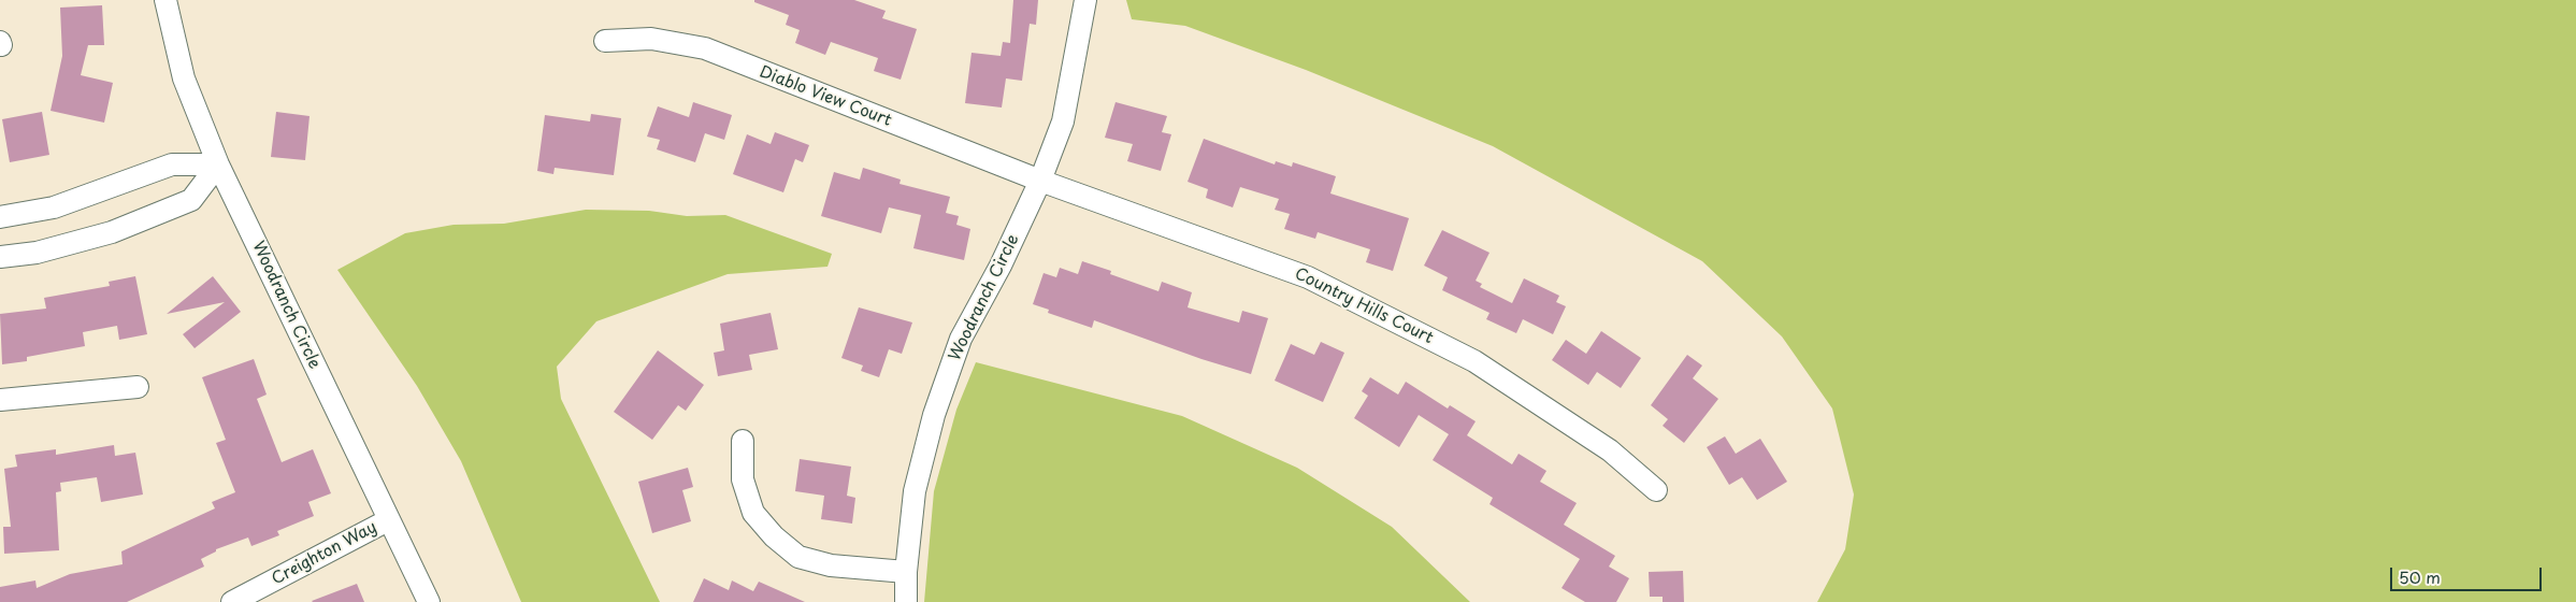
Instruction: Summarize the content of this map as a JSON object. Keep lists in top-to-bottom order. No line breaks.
{"streets":{"street":["Diablo View Court","Woodranch Circle","Country Hills Court","Creighton Way"]},"crossings":[["Diablo View Court","Woodranch Circle"],["Diablo View Court","Country Hills Court"],["Woodranch Circle","Country Hills Court"],["Woodranch Circle","Creighton Way"]],"scale_bar":"50 m"}
